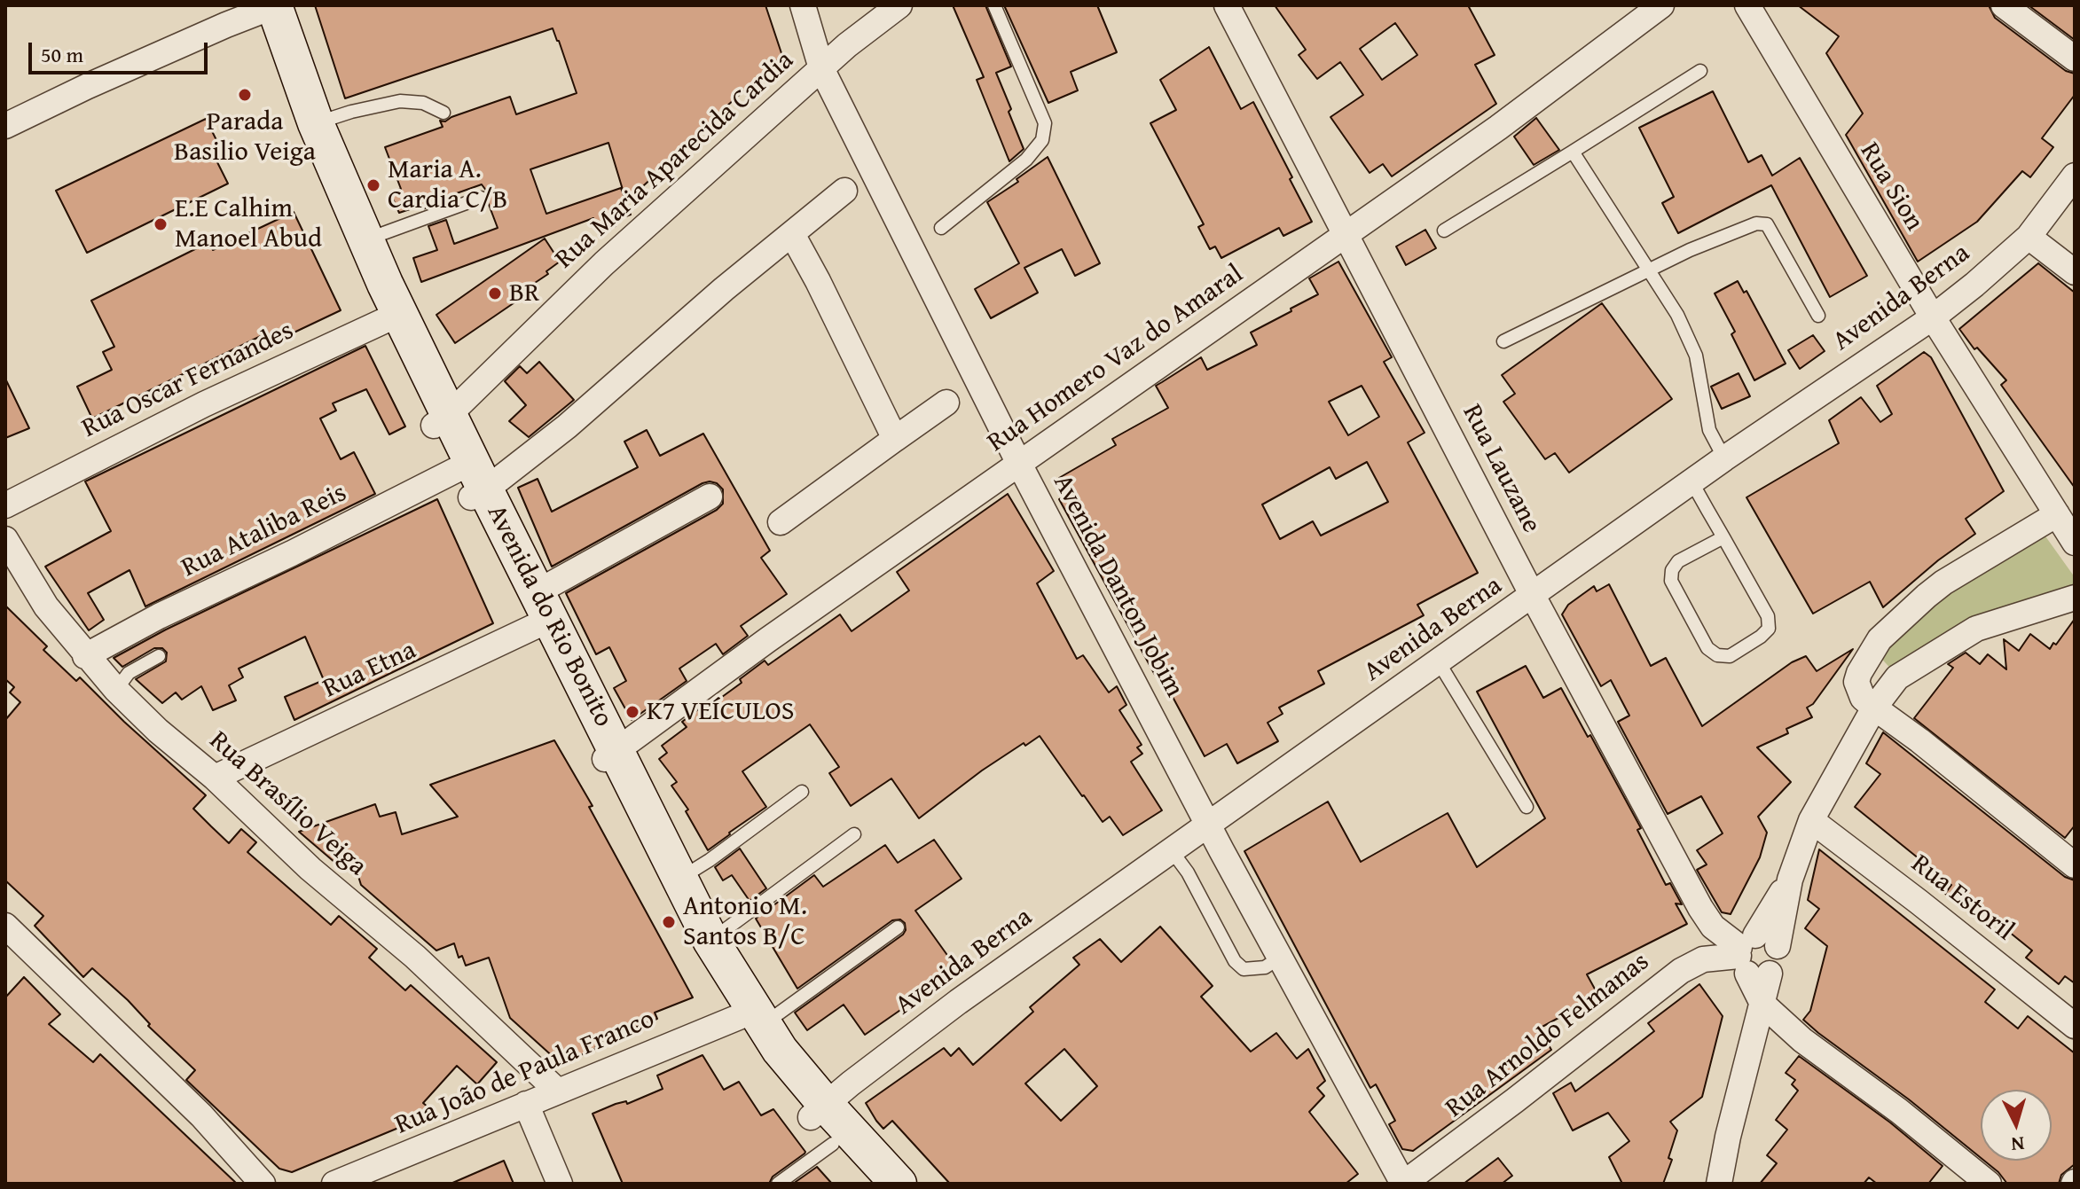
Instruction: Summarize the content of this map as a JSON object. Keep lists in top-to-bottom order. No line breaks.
{"streets":{"main road":["Avenida do Rio Bonito"],"street":["Rua Maria Aparecida Cardia","Rua Sion","Avenida Berna","Rua Homero Vaz do Amaral","Rua Oscar Fernandes","Rua Lauzane","Rua Ataliba Reis","Avenida Danton Jobim","Rua Etna","Rua Brasílio Veiga","Rua Estoril","Rua Arnoldo Felmanas","Rua João de Paula Franco"]},"crossings":[["Rua Maria Aparecida Cardia","Avenida Danton Jobim"],["Rua Maria Aparecida Cardia","Avenida do Rio Bonito"],["Rua Sion","Avenida Berna"],["Avenida Berna","Rua Lauzane"],["Avenida Berna","Avenida Danton Jobim"],["Avenida Berna","Avenida do Rio Bonito"],["Rua Homero Vaz do Amaral","Rua Lauzane"],["Rua Homero Vaz do Amaral","Avenida Danton Jobim"],["Rua Homero Vaz do Amaral","Avenida do Rio Bonito"],["Rua Oscar Fernandes","Avenida do Rio Bonito"],["Rua Lauzane","Rua Arnoldo Felmanas"],["Rua Ataliba Reis","Avenida do Rio Bonito"],["Rua Ataliba Reis","Rua Brasílio Veiga"],["Avenida Danton Jobim","Rua Arnoldo Felmanas"],["Avenida do Rio Bonito","Rua Etna"],["Avenida do Rio Bonito","Rua João de Paula Franco"],["Rua Etna","Rua Brasílio Veiga"],["Rua Brasílio Veiga","Rua João de Paula Franco"]],"places":["Parada Basilio Veiga","Maria A. Cardia C/B","E.E Calhim Manoel Abud","BR","K7 VEÍCULOS","Antonio M. Santos B/C"],"scale_bar":"50 m","north":"bottom"}
